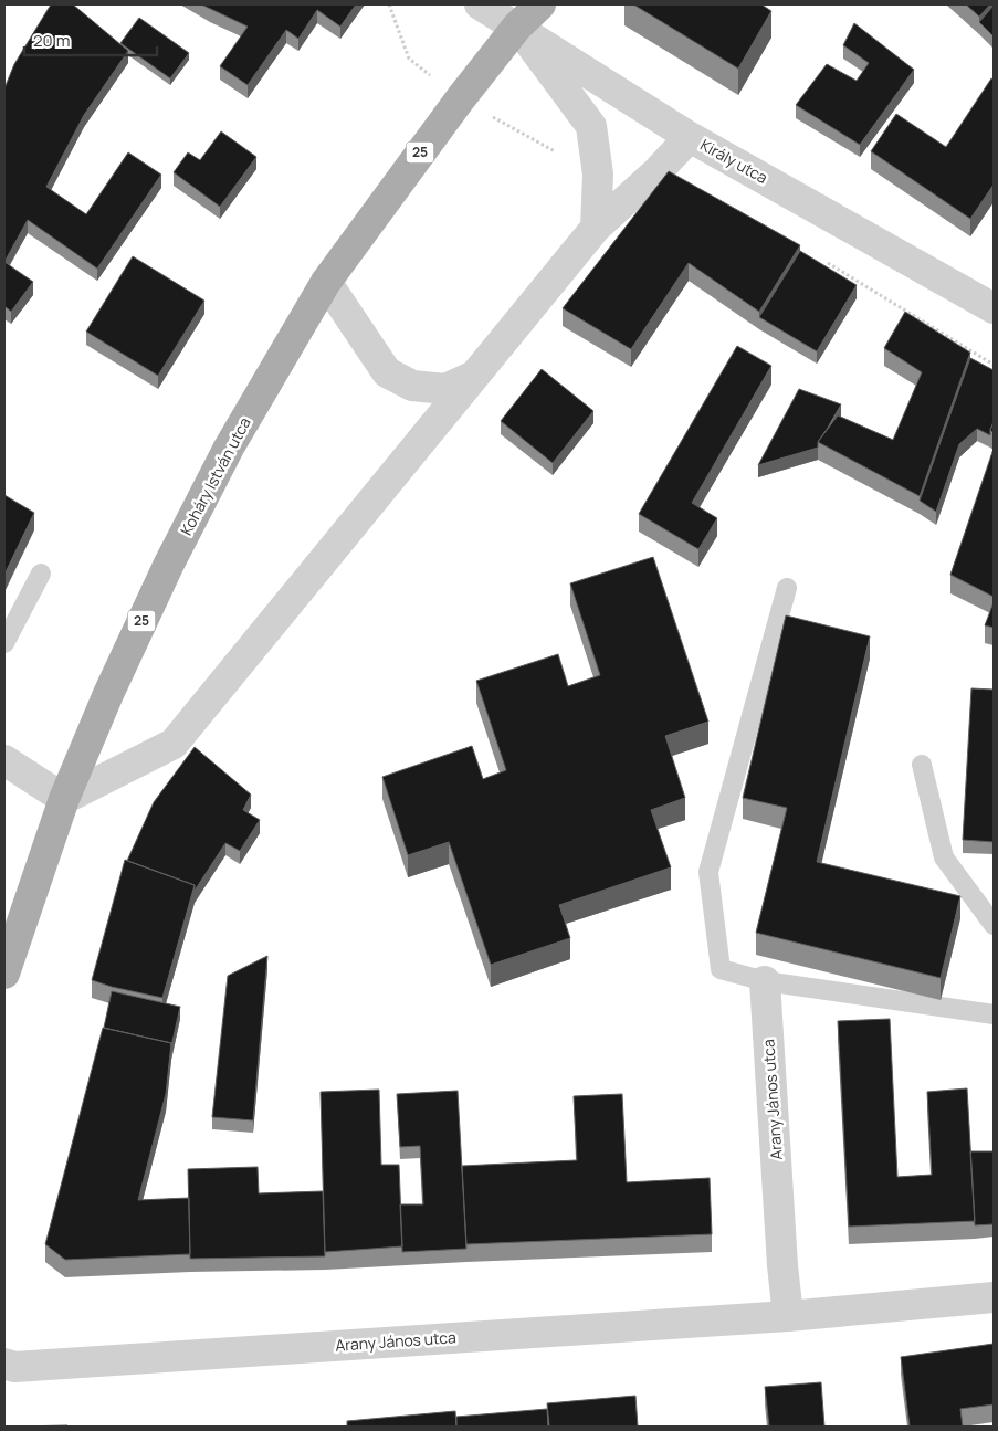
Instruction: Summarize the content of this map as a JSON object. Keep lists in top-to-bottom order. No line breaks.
{"streets":{"main road":["25","Koháry István utca"],"street":["Király utca","Arany János utca"]},"crossings":[["25","Király utca"],["25","Koháry István utca"],["Király utca","Koháry István utca"]],"scale_bar":"20 m"}
